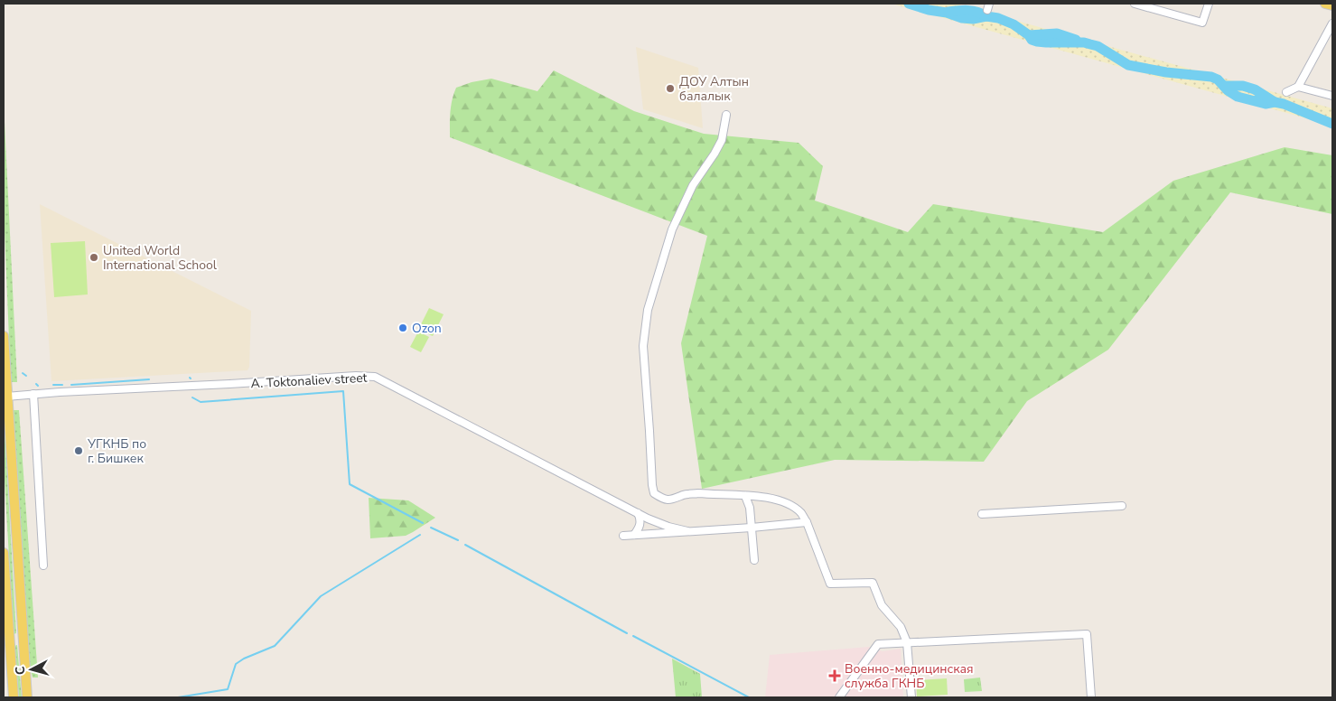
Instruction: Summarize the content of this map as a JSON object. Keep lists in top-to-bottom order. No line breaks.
{"streets":{"street":["A. Toktonaliev street"]},"places":{"other":["ДОУ Алтын балалык","United World International School","Ozon","УГКНБ по г. Бишкек"],"health":["Военно-медицинская служба ГКНБ"]},"north":"left"}
